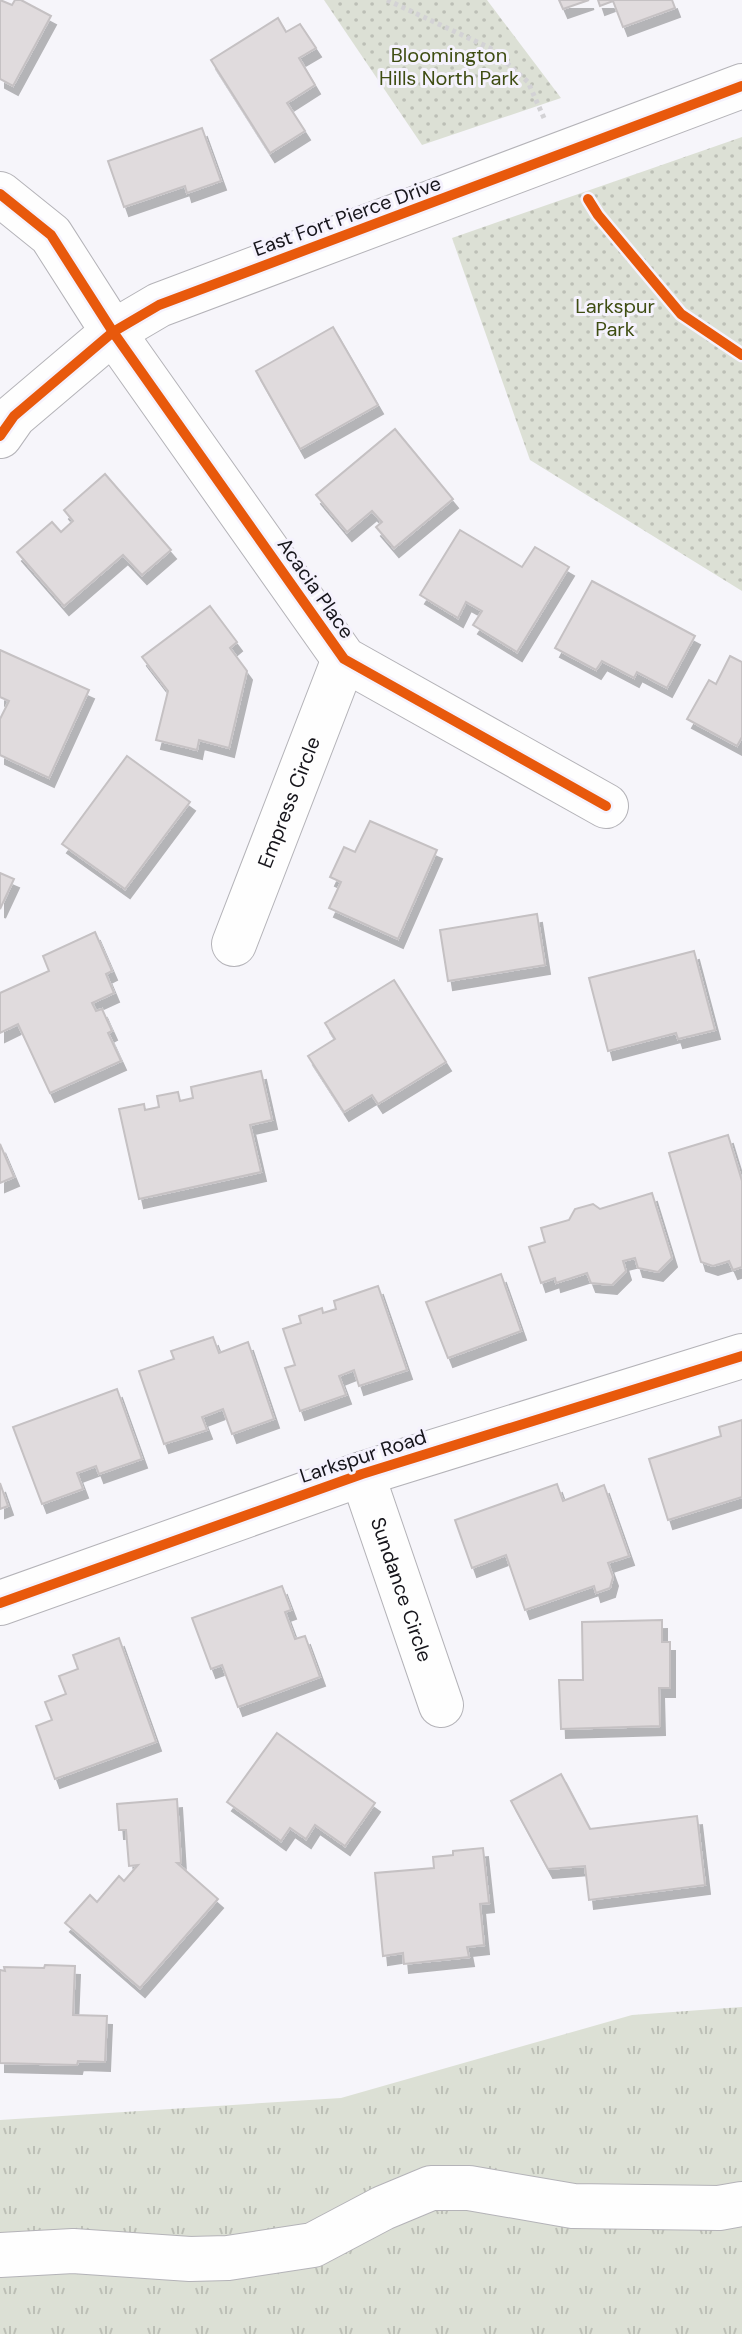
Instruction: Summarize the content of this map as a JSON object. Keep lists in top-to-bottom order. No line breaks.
{"streets":{"street":["East Fort Pierce Drive","Acacia Place","Empress Circle","Larkspur Road","Sundance Circle"]},"crossings":[["East Fort Pierce Drive","Acacia Place"],["Acacia Place","Empress Circle"],["Larkspur Road","Sundance Circle"]],"parks":["Bloomington Hills North Park","Larkspur Park"]}
